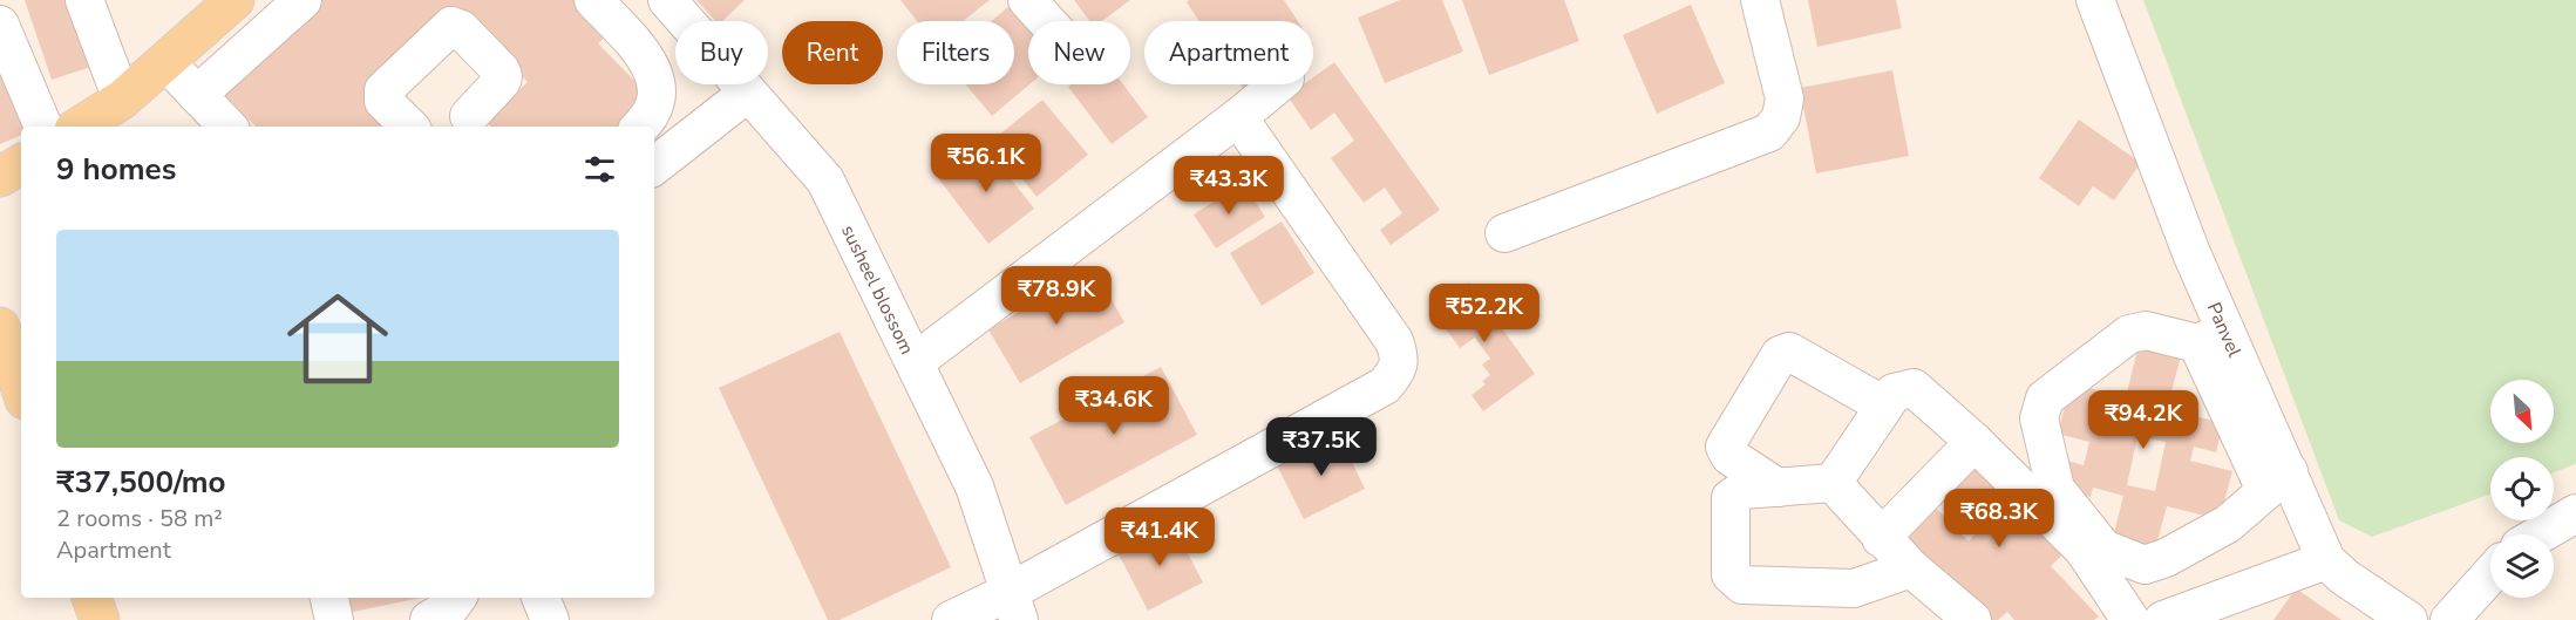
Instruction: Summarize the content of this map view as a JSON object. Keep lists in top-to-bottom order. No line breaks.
{"streets":{"street":["susheel blossom","Panvel"]},"north":"bottom right","page":{"chip":["Buy","Rent","Filters","New","Apartment"],"heading":"9 homes","price":["₹56.1K","₹43.3K","₹78.9K","₹52.2K","₹34.6K","₹94.2K","₹37.5K","₹68.3K","₹41.4K"],"list":[{"name":"₹37,500/mo","note":"2 rooms · 58 m² · Apartment"}]}}
